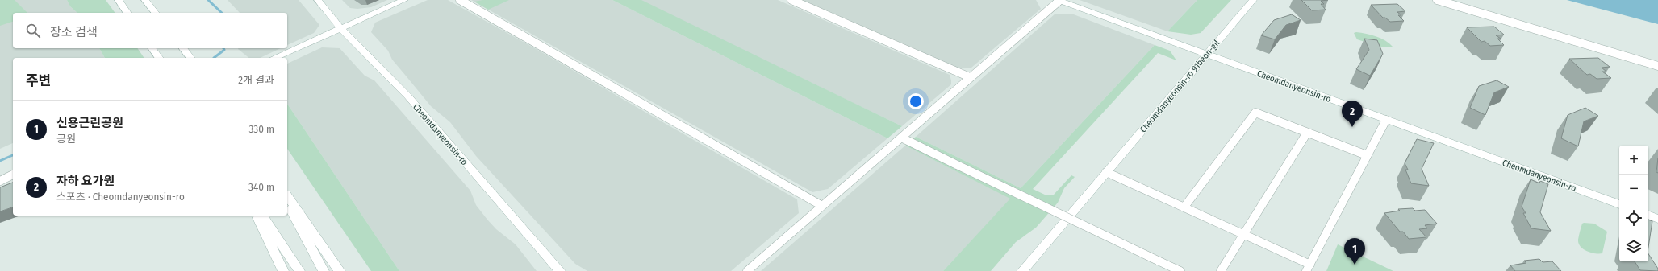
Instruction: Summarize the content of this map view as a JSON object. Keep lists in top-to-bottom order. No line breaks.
{"streets":{"street":["Cheomdanyeonsin-ro 91beon-gil","Cheomdanyeonsin-ro"]},"crossings":[["Cheomdanyeonsin-ro 91beon-gil","Cheomdanyeonsin-ro"]],"page":{"search":"장소 검색","heading":["주변","2개 결과"],"list":[{"mark":"1","name":"신용근린공원","note":"공원","value":"330 m"},{"mark":"2","name":"자하 요가원","note":"스포츠 · Cheomdanyeonsin-ro","value":"340 m"}],"pins":["2","1"],"map_buttons":["+","−"]}}
